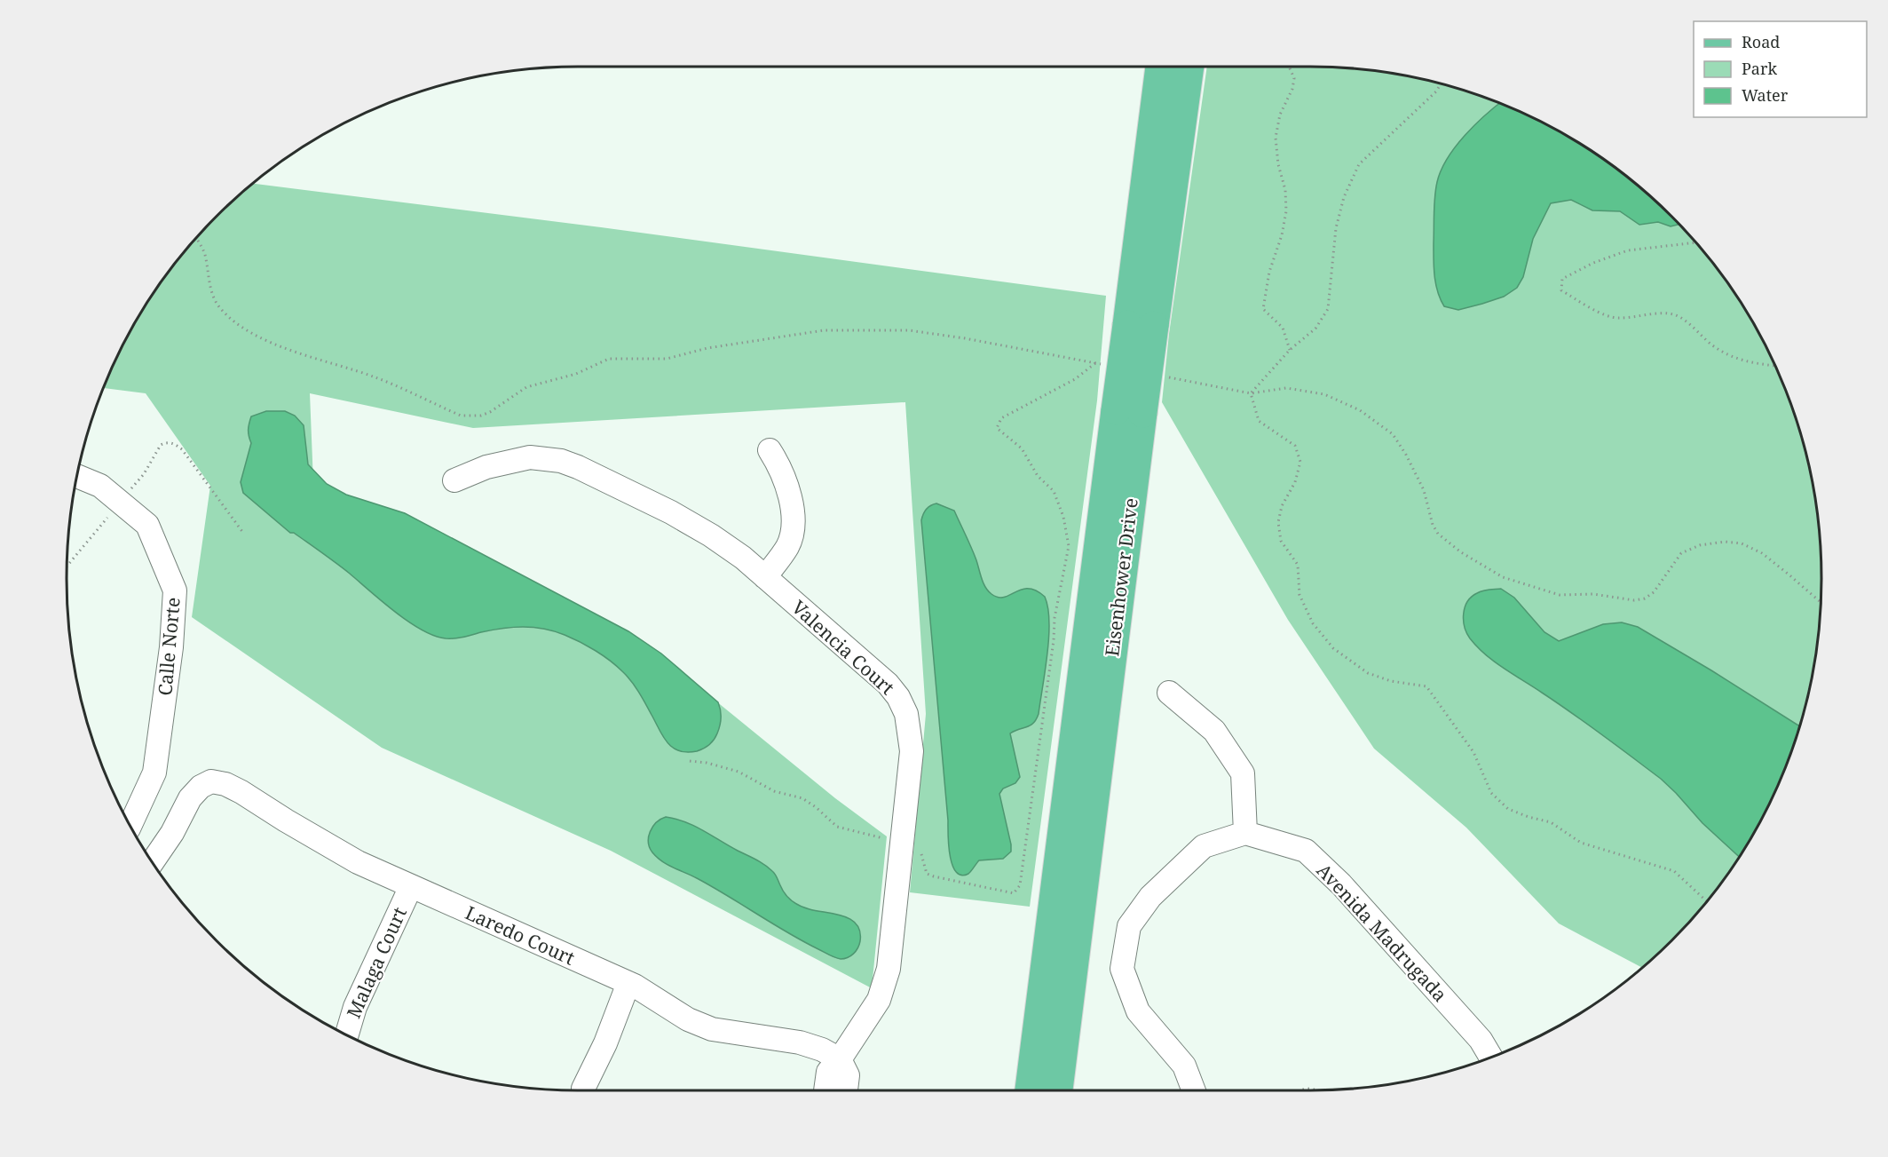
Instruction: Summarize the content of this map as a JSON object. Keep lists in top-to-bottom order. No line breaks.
{"streets":{"main road":["Eisenhower Drive"],"street":["Calle Norte","Valencia Court","Avenida Madrugada","Laredo Court","Malaga Court"]},"crossings":[["Valencia Court","Laredo Court"],["Laredo Court","Malaga Court"]],"legend":["Road","Park","Water"]}
